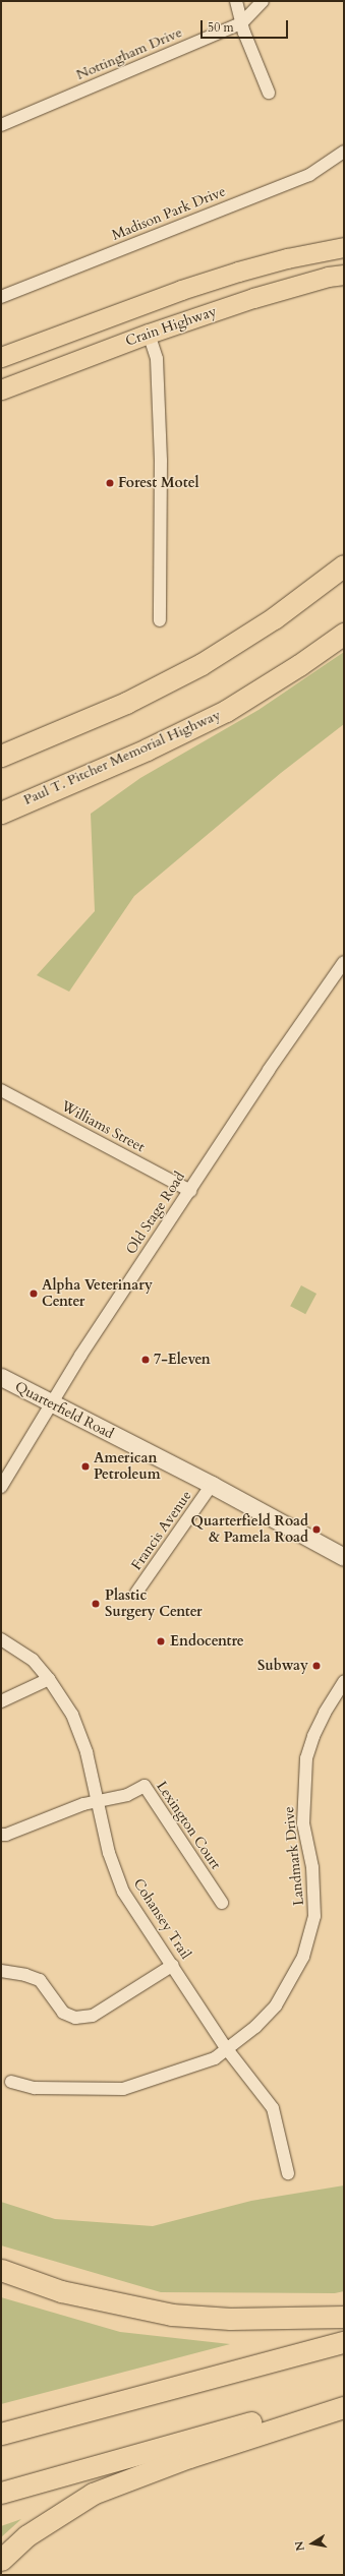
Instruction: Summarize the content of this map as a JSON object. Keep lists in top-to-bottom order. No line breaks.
{"streets":{"highway":["Paul T. Pitcher Memorial Highway"],"main road":["Crain Highway","Quarterfield Road"],"street":["Nottingham Drive","Madison Park Drive","Williams Street","Old Stage Road","Francis Avenue","Lexington Court","Landmark Drive","Cohansey Trail"]},"crossings":[["Williams Street","Old Stage Road"],["Old Stage Road","Quarterfield Road"],["Quarterfield Road","Francis Avenue"],["Lexington Court","Cohansey Trail"],["Landmark Drive","Cohansey Trail"]],"places":["Forest Motel","Alpha Veterinary Center","7-Eleven","American Petroleum","Quarterfield Road & Pamela Road","Plastic Surgery Center","Endocentre","Subway"],"scale_bar":"50 m","north":"left"}
